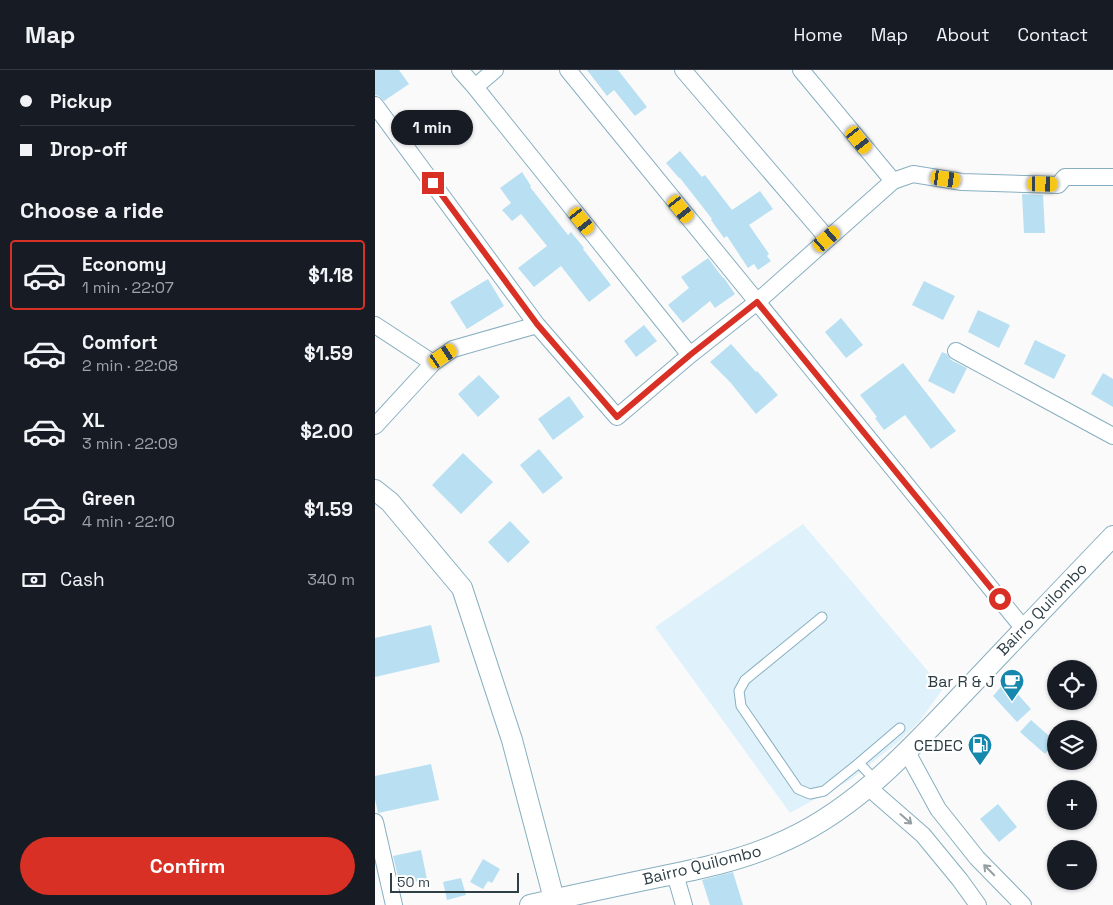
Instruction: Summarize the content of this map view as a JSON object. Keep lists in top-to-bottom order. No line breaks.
{"streets":{"street":["Bairro Quilombo"]},"places":{"cafe":["Bar R & J"],"fuel station":["CEDEC"]},"scale_bar":"50 m","page":{"header":"Map","nav":["Home","Map","About","Contact"],"banner":["Pickup","Drop-off"],"bubble":"1 min","heading":"Choose a ride","list":[{"name":"Economy","note":"1 min · 22:07","value":"$1.18"},{"name":"Comfort","note":"2 min · 22:08","value":"$1.59"},{"name":"XL","note":"3 min · 22:09","value":"$2.00"},{"name":"Green","note":"4 min · 22:10","value":"$1.59"}],"pay":["Cash","340 m"],"map_buttons":["+","−"],"buttons":"Confirm","scale":"50 m"}}
